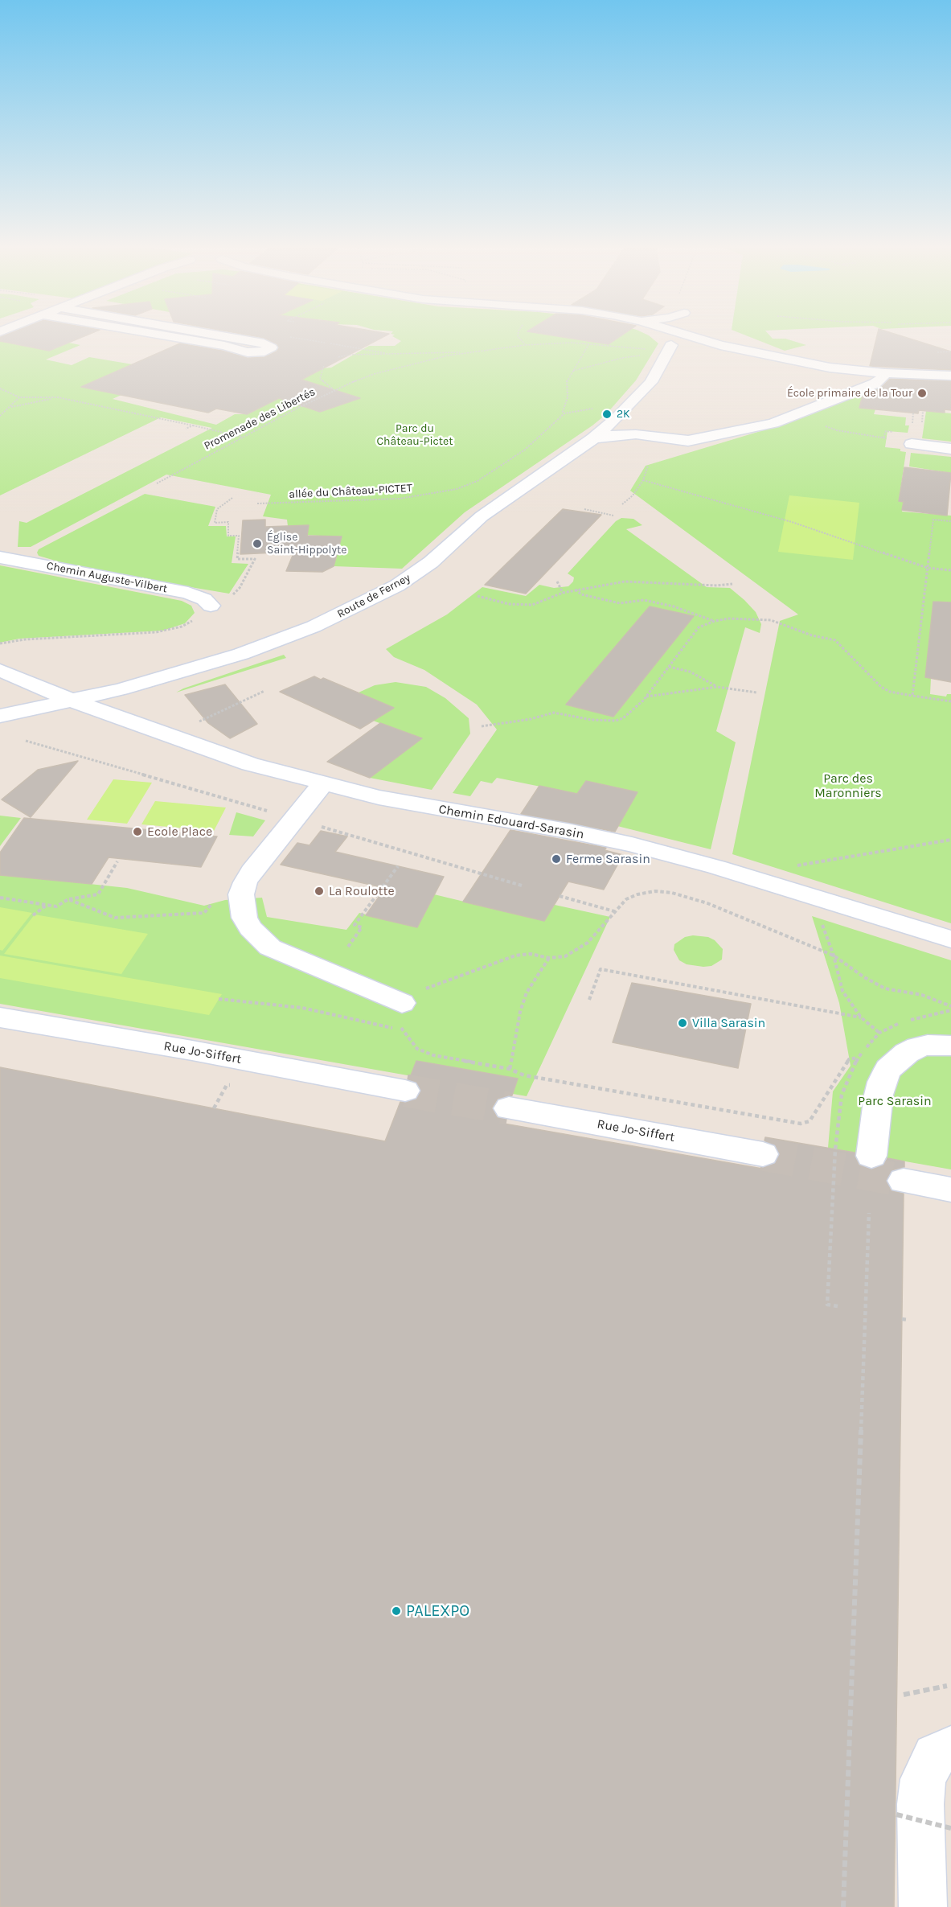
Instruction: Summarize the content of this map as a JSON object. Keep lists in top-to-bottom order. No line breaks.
{"streets":{"street":["Chemin Auguste-Vilbert","Route de Ferney","Chemin Edouard-Sarasin","Rue Jo-Siffert"],"path":["Promenade des Libertés","allée du Château-PICTET"]},"crossings":[["Route de Ferney","Chemin Edouard-Sarasin"]],"parks":["Parc du Château-Pictet","Parc des Maronniers","Parc Sarasin"],"places":["École primaire de la Tour","2K","Église Saint-Hippolyte","Ecole Place","Ferme Sarasin","La Roulotte","Villa Sarasin","PALEXPO"]}
